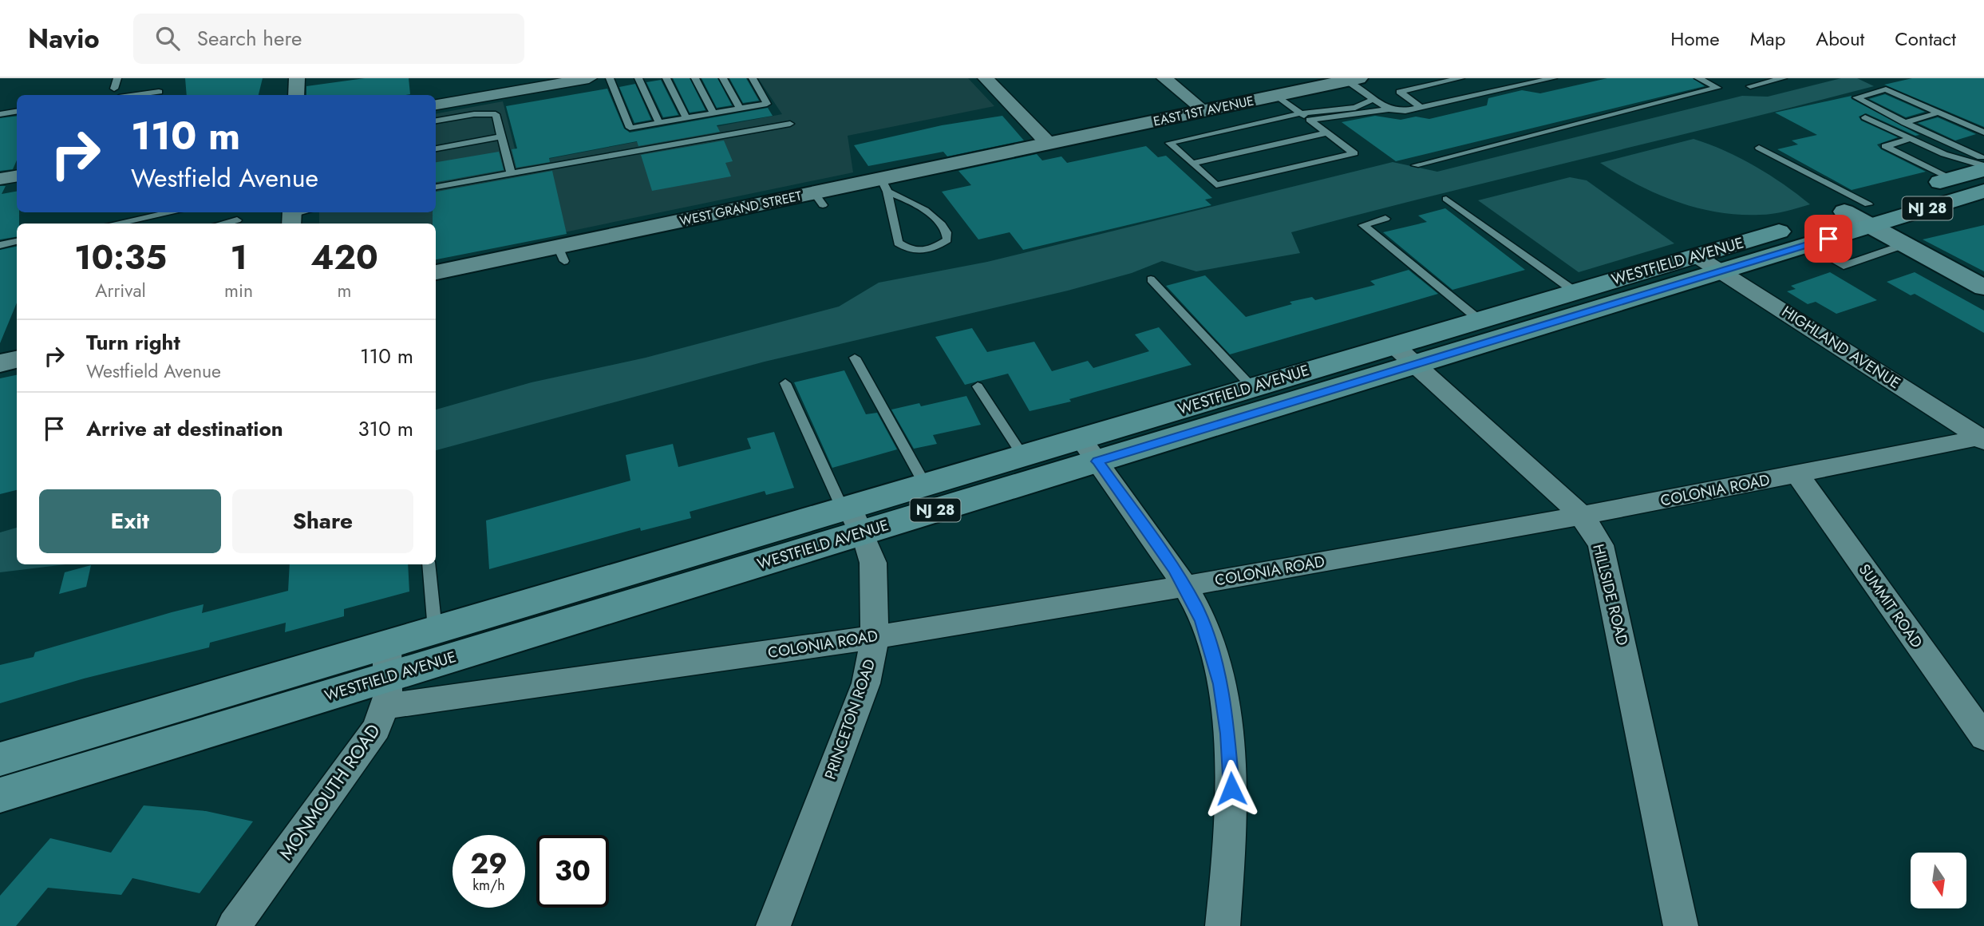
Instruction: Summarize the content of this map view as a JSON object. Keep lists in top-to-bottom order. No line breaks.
{"streets":{"main road":["NJ 28","WESTFIELD AVENUE"],"street":["EAST 1ST AVENUE","WEST GRAND STREET","HIGHLAND AVENUE","COLONIA ROAD","HILLSIDE ROAD","SUMMIT ROAD","PRINCETON ROAD","MONMOUTH ROAD"]},"crossings":[["EAST 1ST AVENUE","WEST GRAND STREET"],["NJ 28","WESTFIELD AVENUE"],["WESTFIELD AVENUE","HIGHLAND AVENUE"],["WESTFIELD AVENUE","COLONIA ROAD"],["WESTFIELD AVENUE","HILLSIDE ROAD"],["WESTFIELD AVENUE","PRINCETON ROAD"],["WESTFIELD AVENUE","MONMOUTH ROAD"],["HIGHLAND AVENUE","COLONIA ROAD"],["COLONIA ROAD","HILLSIDE ROAD"],["COLONIA ROAD","SUMMIT ROAD"],["COLONIA ROAD","PRINCETON ROAD"],["COLONIA ROAD","MONMOUTH ROAD"]],"north":"bottom","page":{"header":"Navio","search":"Search here","nav":["Home","Map","About","Contact"],"turn":["110 m","Westfield Avenue"],"eta":["10:35","Arrival","1","min","420","m"],"list":[{"name":"Turn right","note":"Westfield Avenue","value":"110 m"},{"name":"Arrive at destination","value":"310 m"}],"buttons":["Exit","Share"],"speed":"29 km/h","limit":"30"}}
